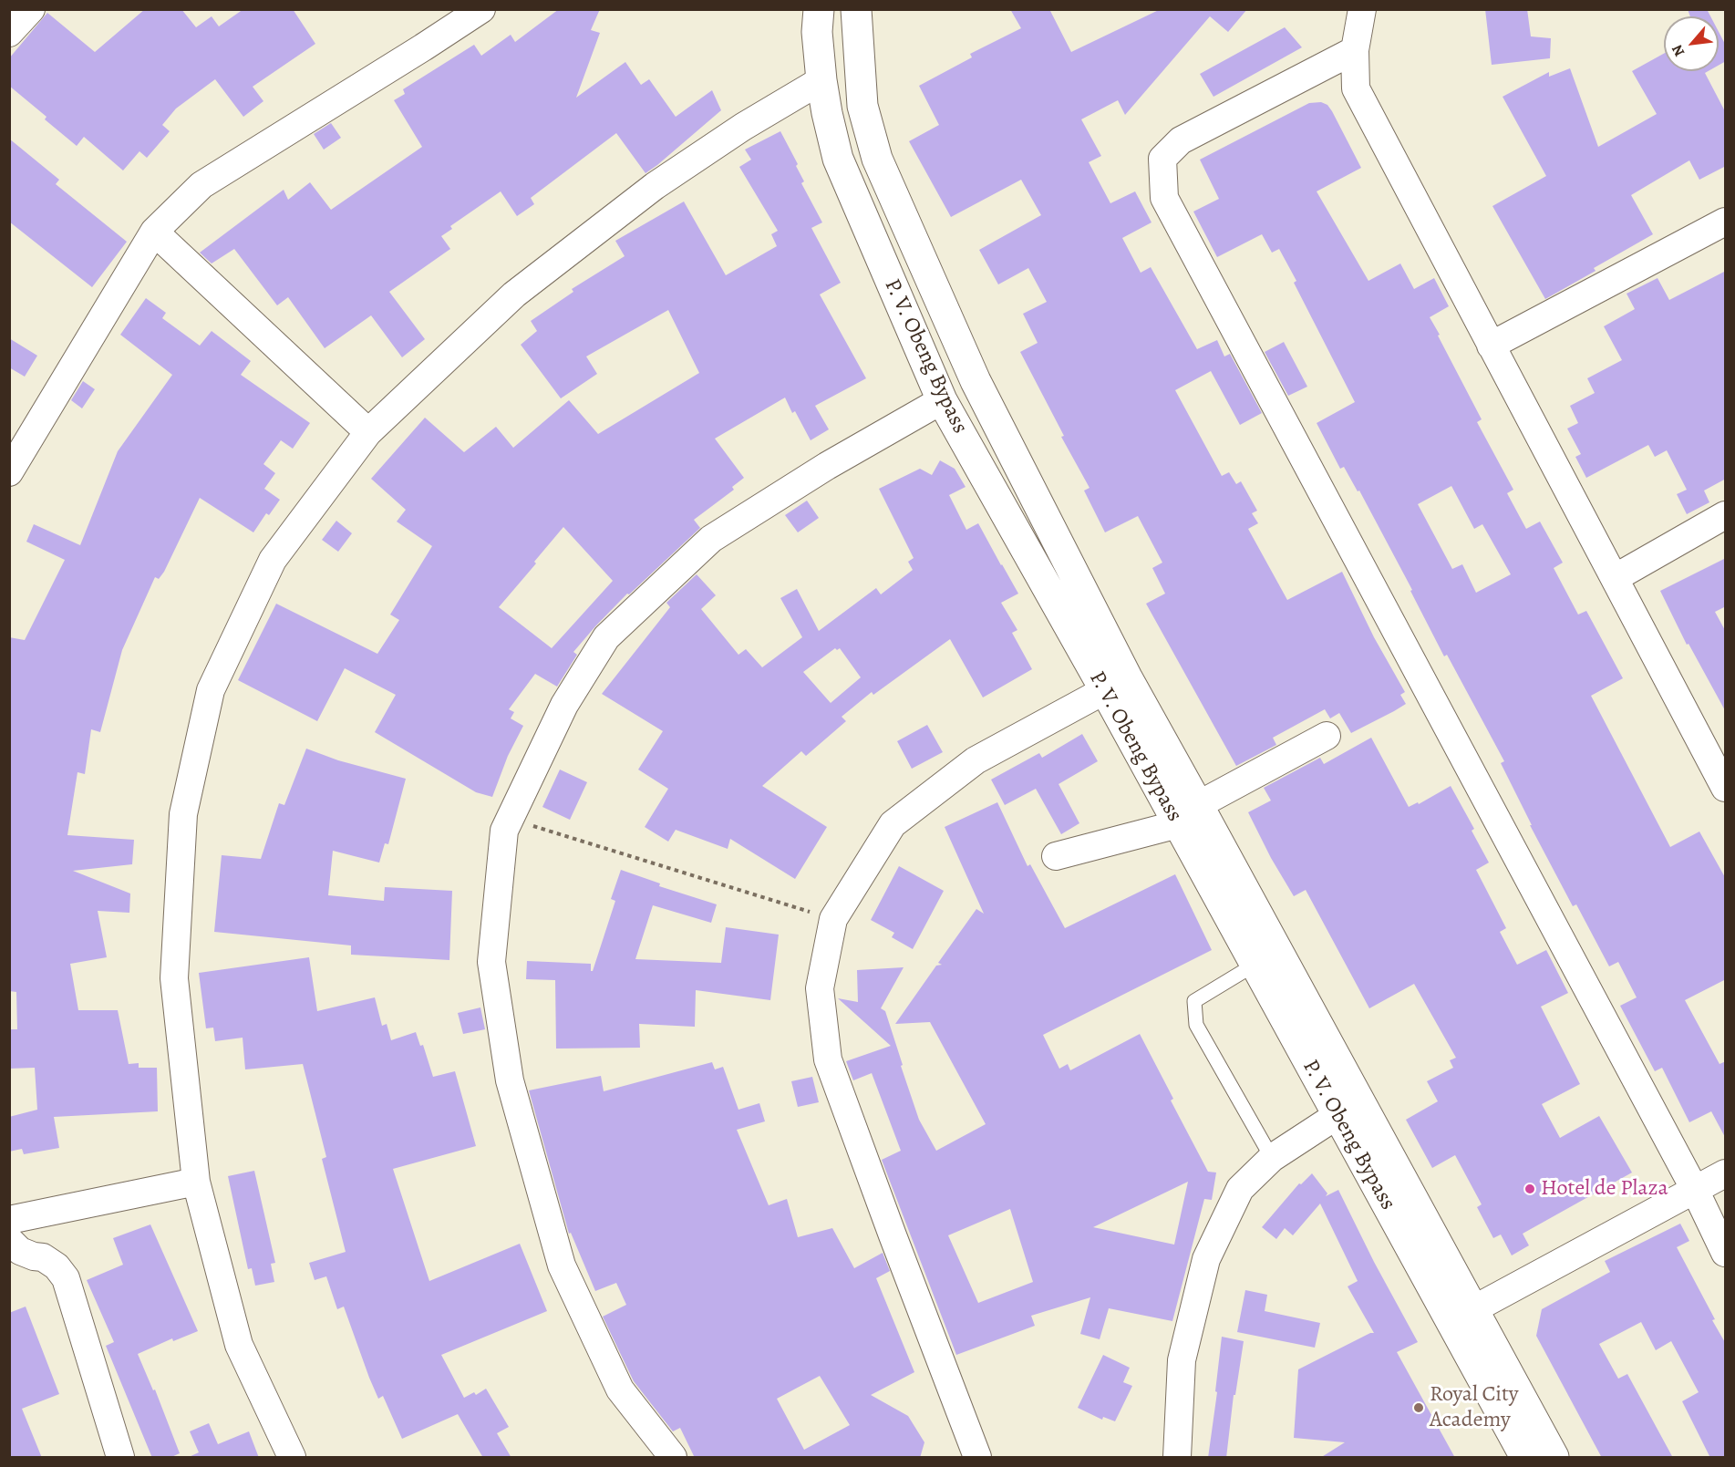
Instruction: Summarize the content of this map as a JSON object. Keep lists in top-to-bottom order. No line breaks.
{"streets":{"highway":["P. V. Obeng Bypass"]},"places":["Hotel de Plaza","Royal City Academy"],"north":"bottom left"}
